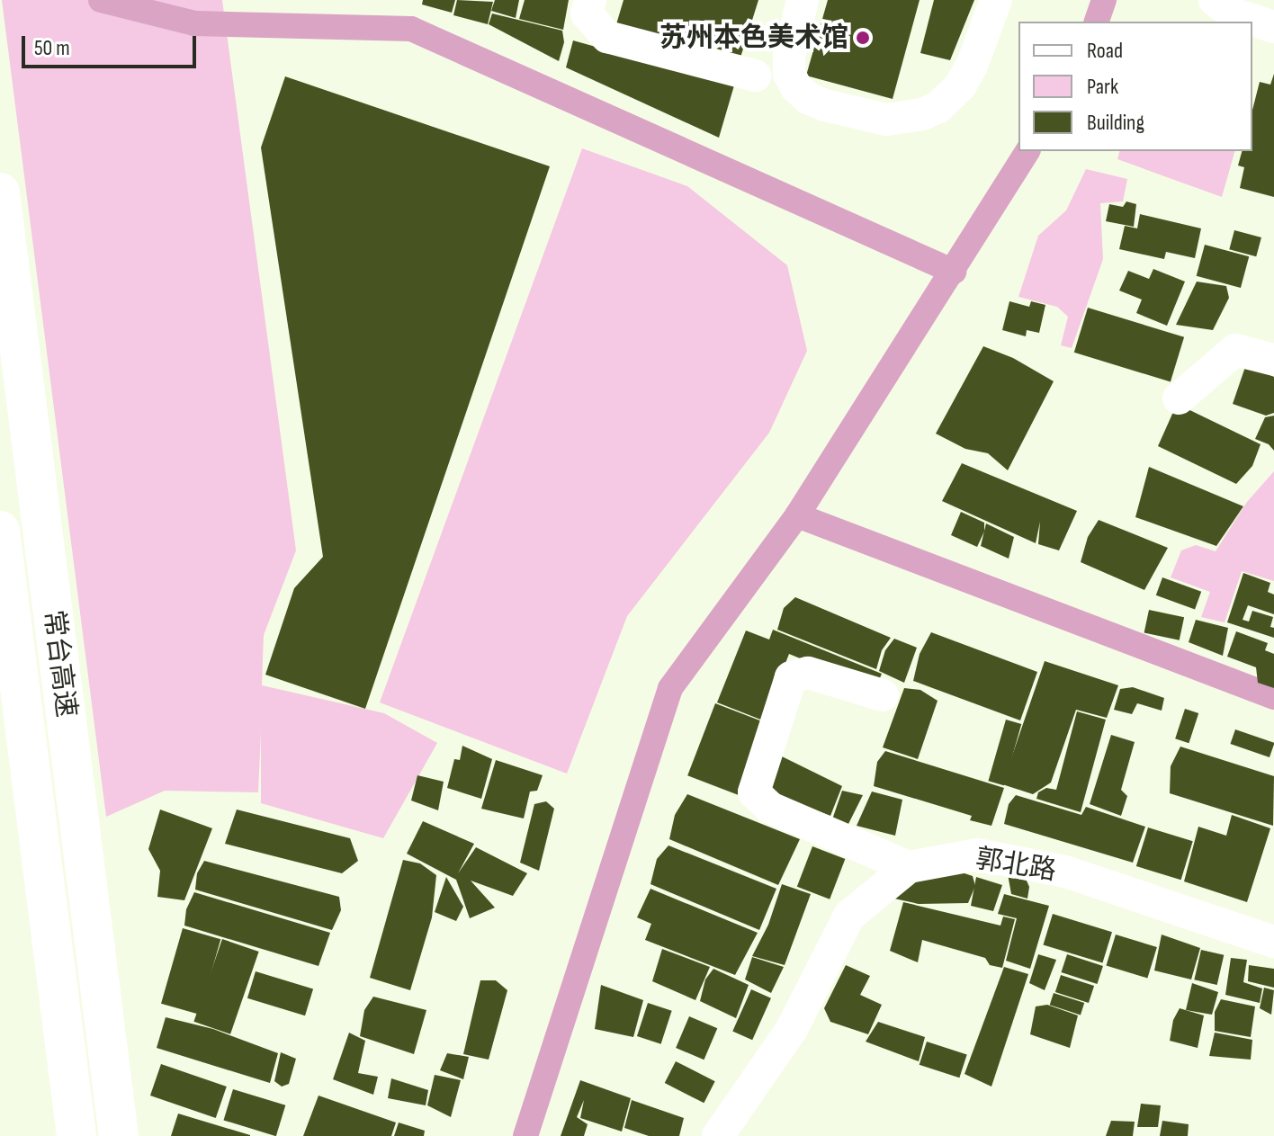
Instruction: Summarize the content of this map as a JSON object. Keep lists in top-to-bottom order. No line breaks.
{"streets":{"highway":["常台高速"],"street":["郭北路"]},"places":["苏州本色美术馆"],"legend":["Road","Park","Building"],"scale_bar":"50 m"}
